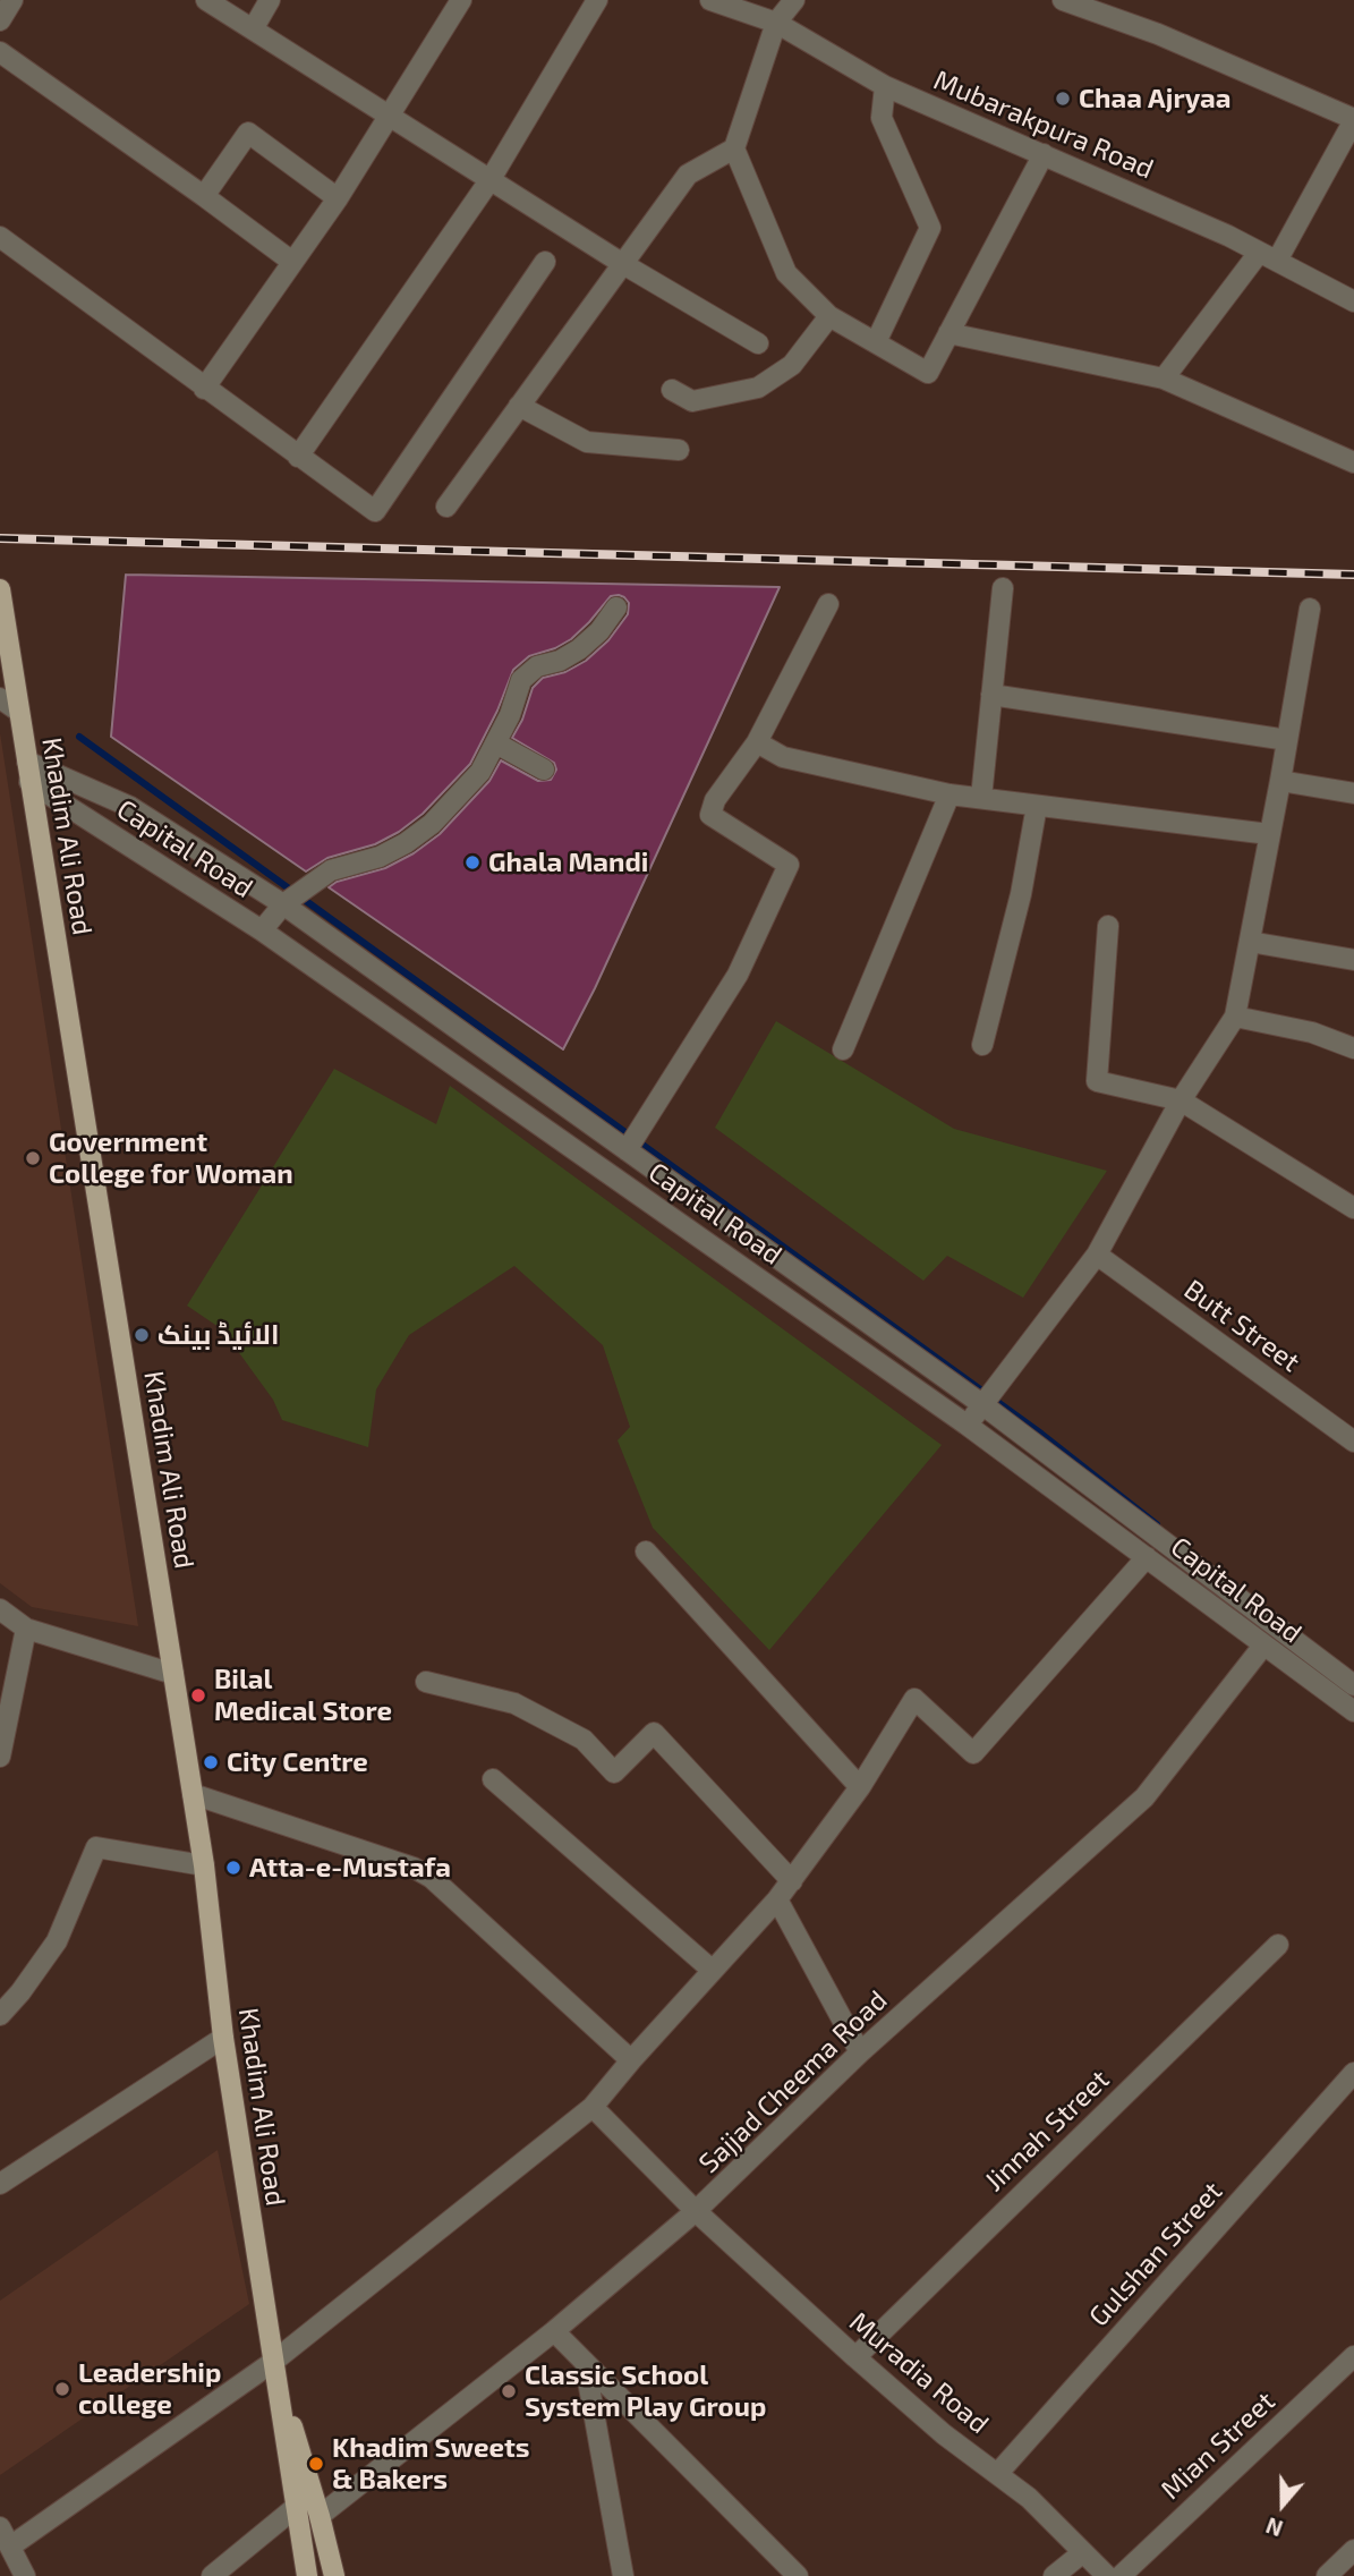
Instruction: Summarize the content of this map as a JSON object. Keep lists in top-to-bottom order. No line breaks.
{"streets":{"main road":["Khadim Ali Road"],"street":["Mubarakpura Road","Capital Road","Butt Street","Sajjad Cheema Road","Jinnah Street","Gulshan Street","Muradia Road","Mian Street"]},"crossings":[["Khadim Ali Road","Capital Road"],["Khadim Ali Road","Sajjad Cheema Road"],["Capital Road","Sajjad Cheema Road"],["Sajjad Cheema Road","Muradia Road"],["Jinnah Street","Muradia Road"],["Gulshan Street","Muradia Road"]],"places":["Chaa Ajryaa","Ghala Mandi","Government College for Woman","الائیڈ بینک","Bilal Medical Store","City Centre","Atta-e-Mustafa","Leadership college","Classic School System Play Group","Khadim Sweets & Bakers"],"north":"bottom"}
